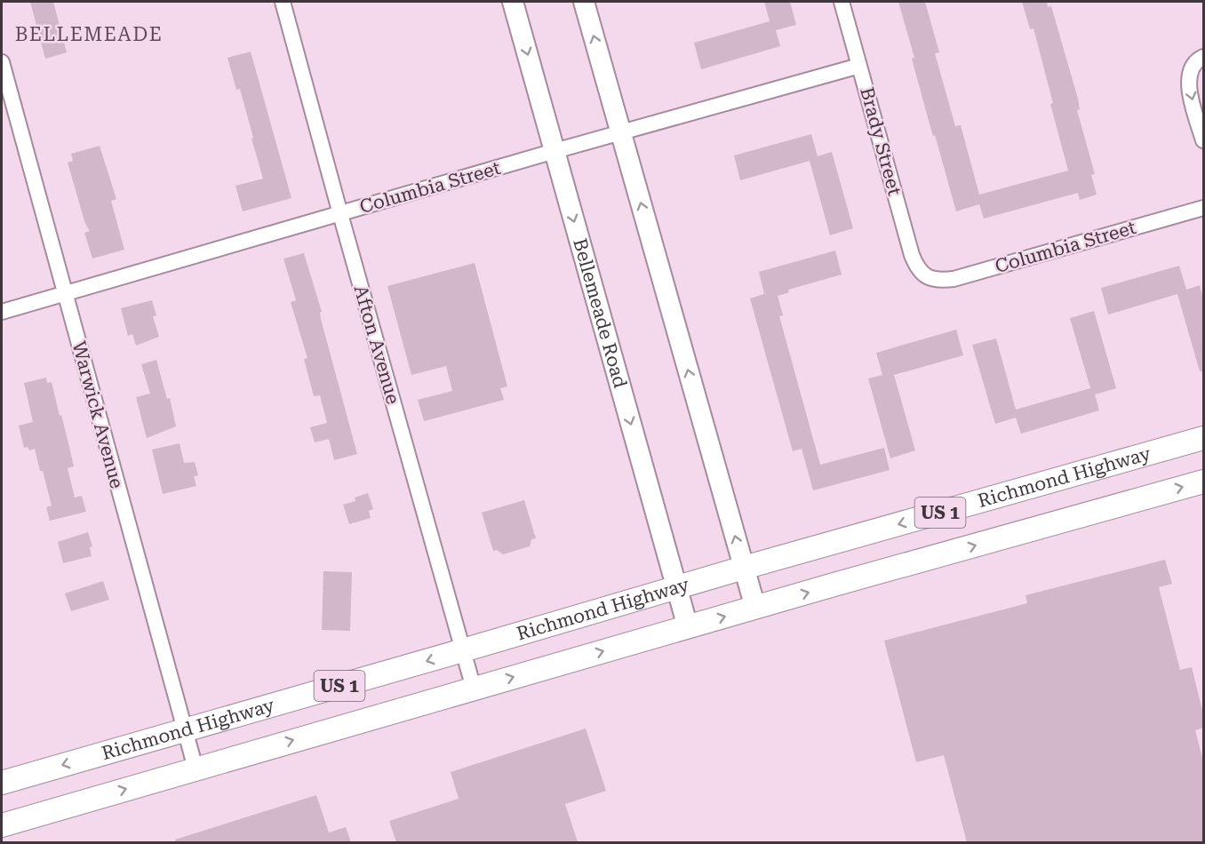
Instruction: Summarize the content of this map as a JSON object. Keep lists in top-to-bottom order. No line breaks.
{"streets":{"main road":["Bellemeade Road","Richmond Highway","US 1"],"street":["Brady Street","Columbia Street","Afton Avenue","Warwick Avenue"]},"crossings":[["Brady Street","Columbia Street"],["Columbia Street","Bellemeade Road"],["Columbia Street","Afton Avenue"],["Columbia Street","Warwick Avenue"],["Bellemeade Road","Richmond Highway"],["Afton Avenue","Richmond Highway"],["Warwick Avenue","Richmond Highway"]],"districts":["BELLEMEADE"]}
